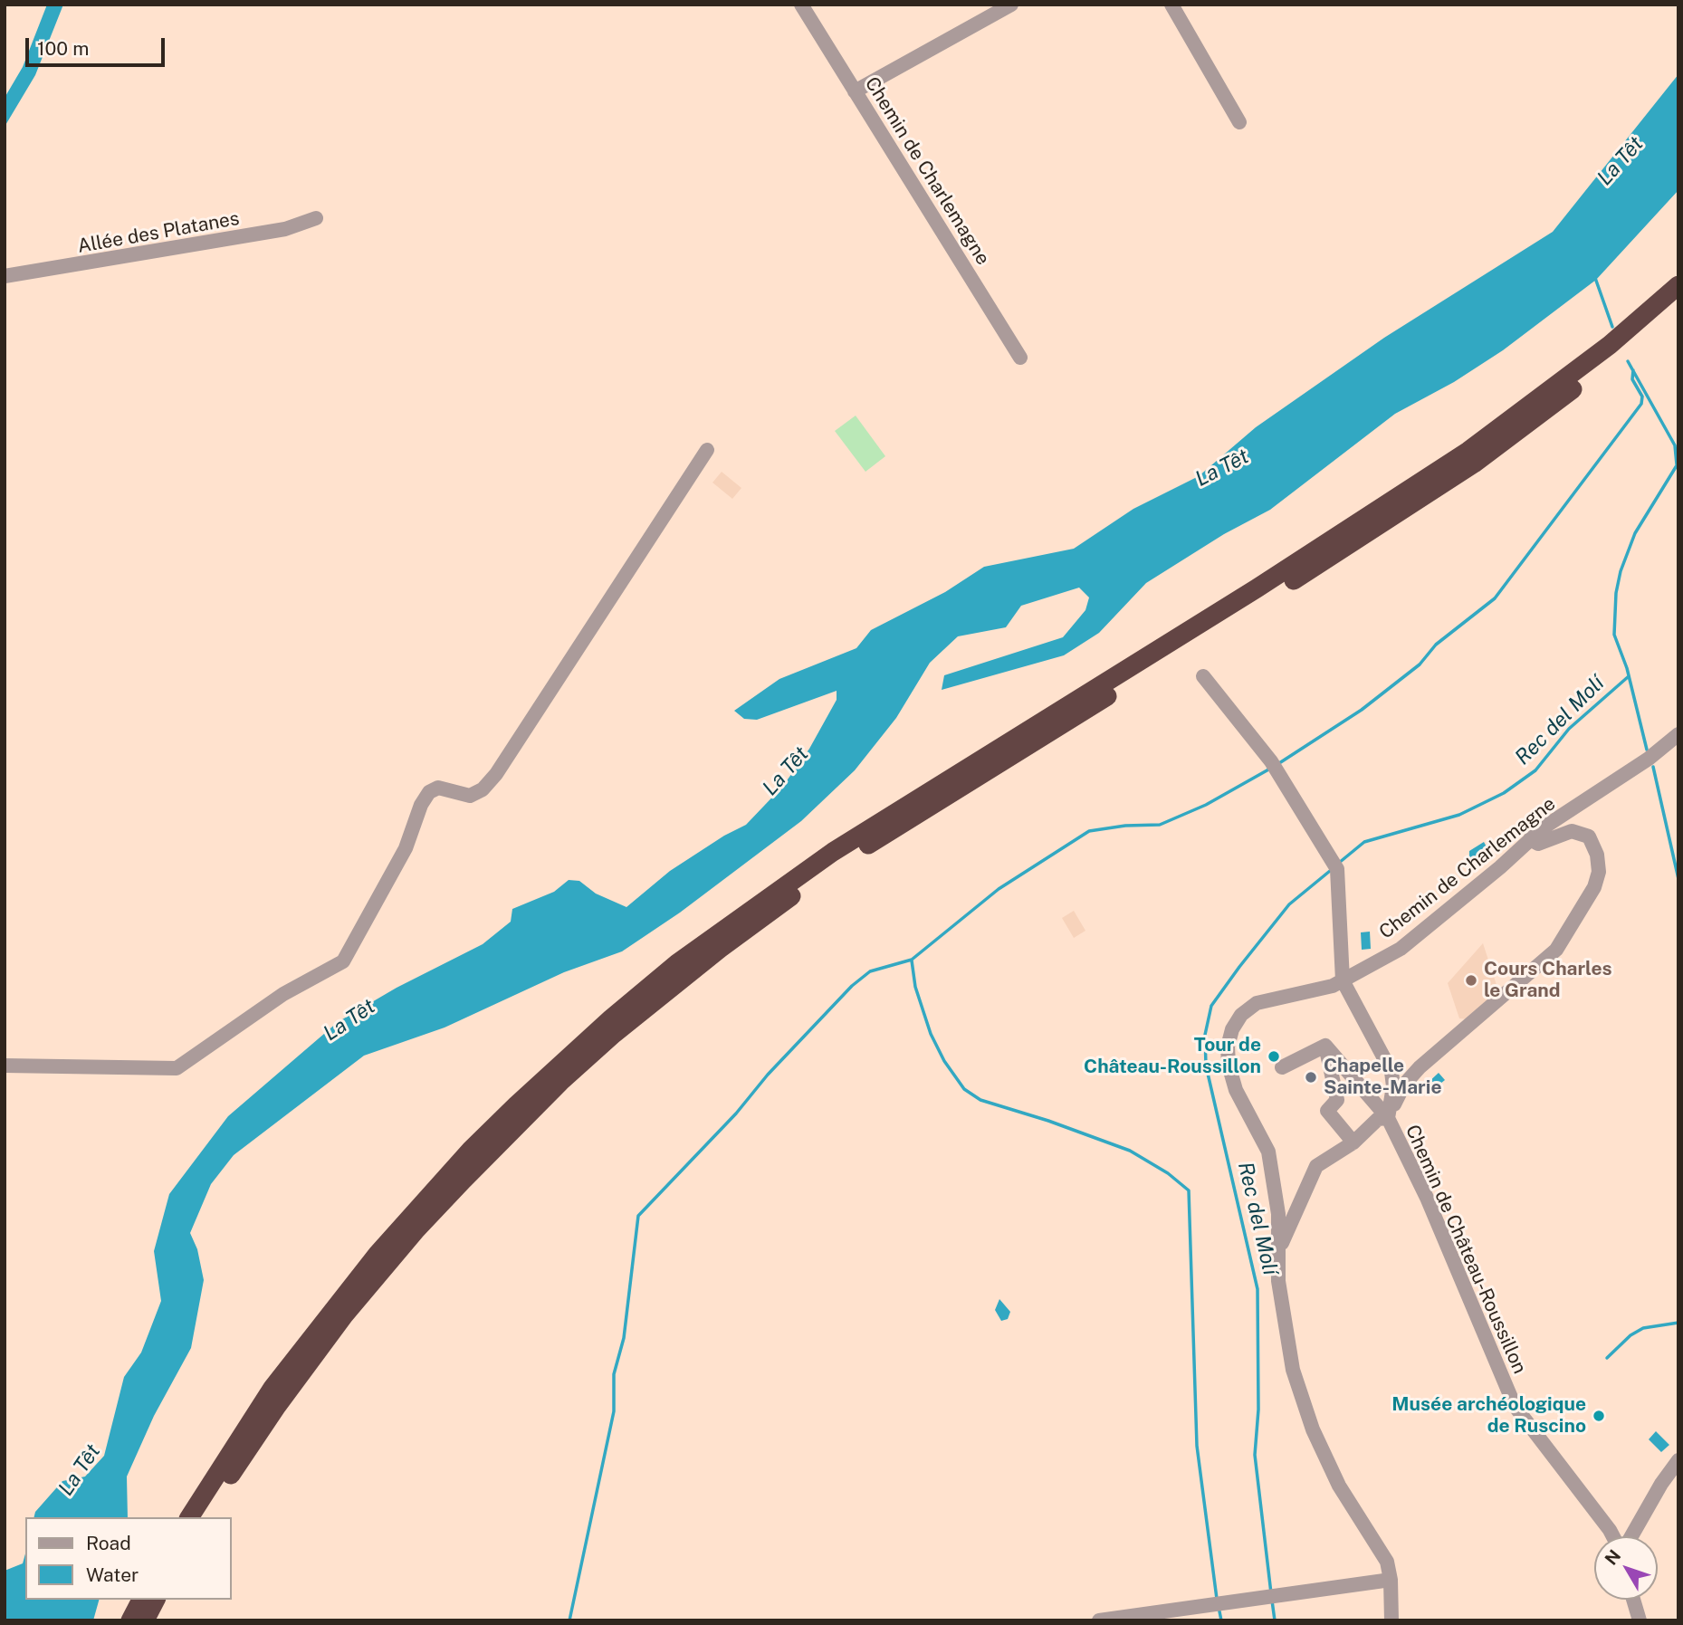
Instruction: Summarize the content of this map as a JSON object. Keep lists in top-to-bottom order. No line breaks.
{"streets":{"street":["Chemin de Charlemagne","Allée des Platanes","Chemin de Château-Roussillon"]},"water":["La Têt","Rec del Molí"],"places":["Cours Charles le Grand","Tour de Château-Roussillon","Chapelle Sainte-Marie","Musée archéologique de Ruscino"],"legend":["Road","Water"],"scale_bar":"100 m","north":"top left"}
